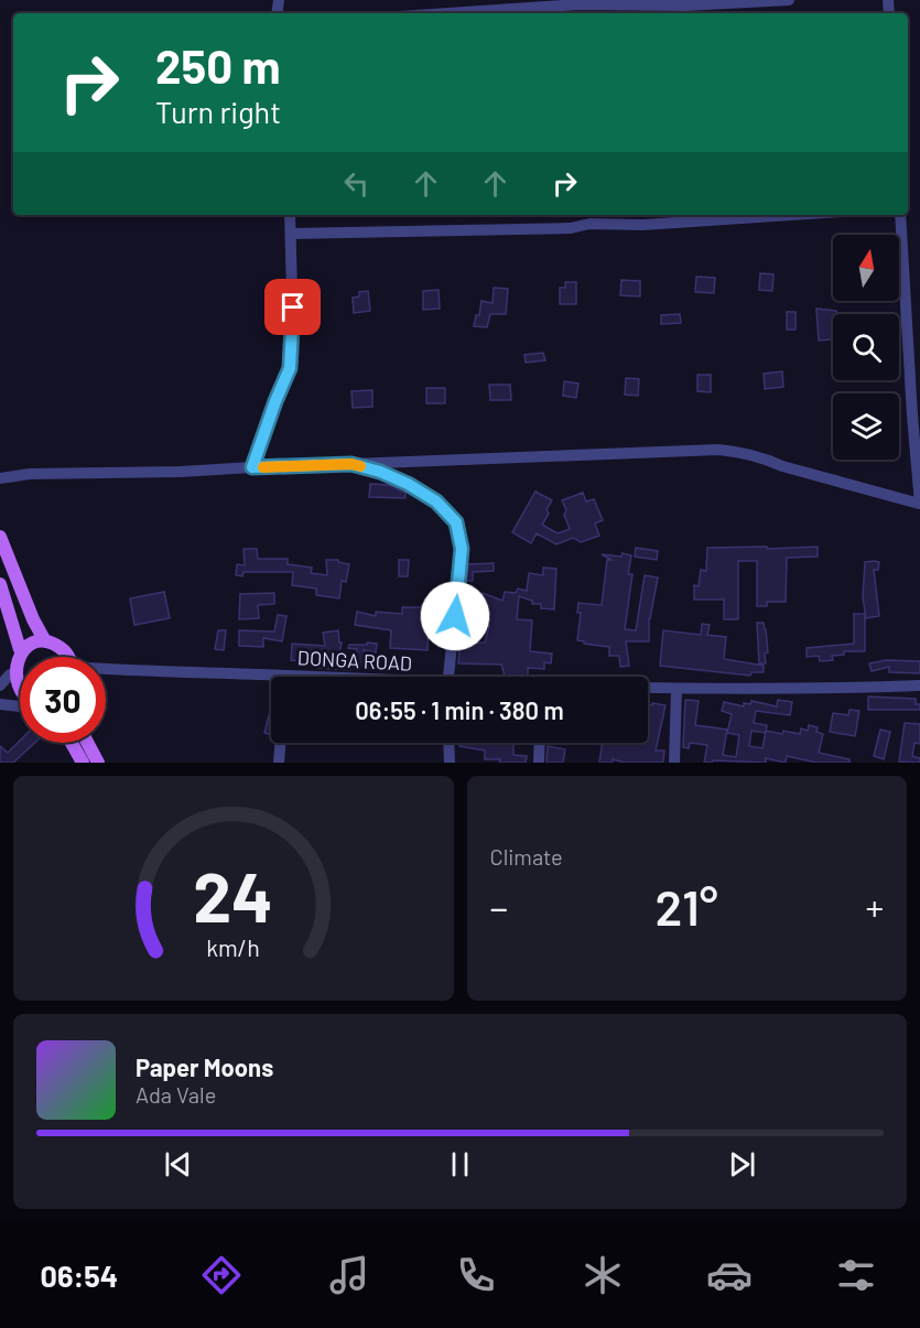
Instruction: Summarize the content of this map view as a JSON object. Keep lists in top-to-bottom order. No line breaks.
{"streets":{"street":["DONGA ROAD"]},"north":"top","page":{"turn":["250 m","Turn right"],"limit":"30","trip":"06:55 · 1 min · 380 m","tile":"Climate","heat":["−","21°","+"],"song":["Paper Moons","Ada Vale"],"tabs":"06:54","gauge":["24","km/h"]}}
